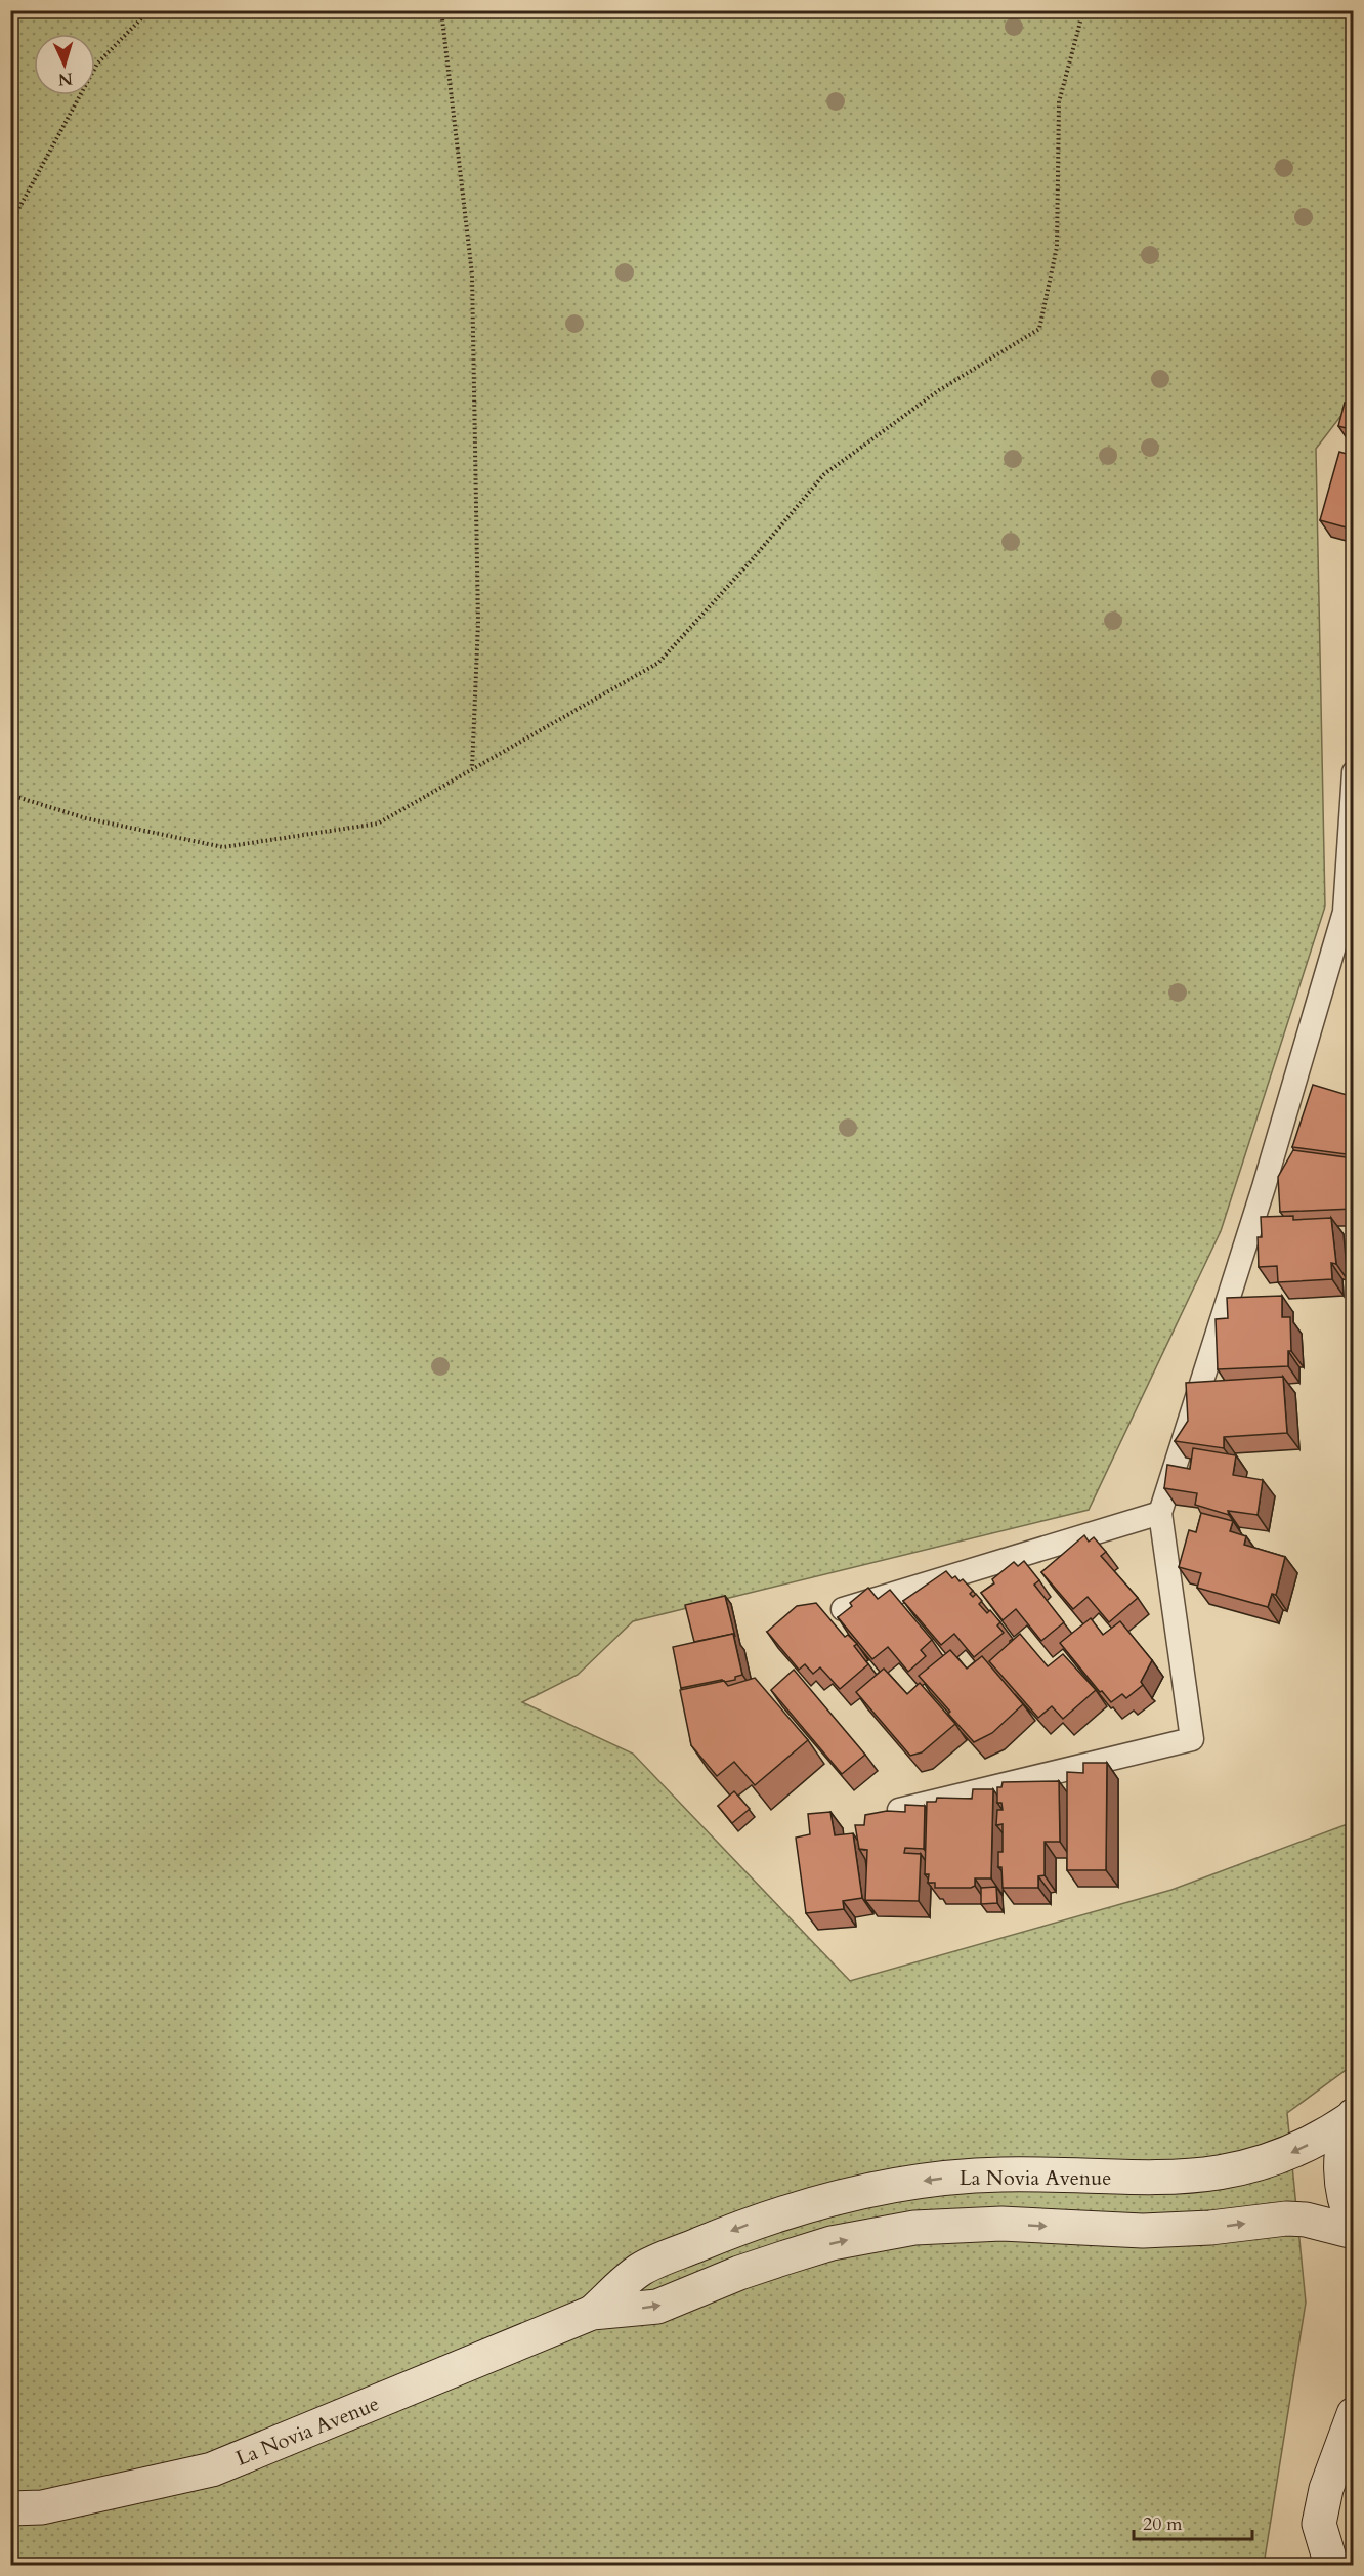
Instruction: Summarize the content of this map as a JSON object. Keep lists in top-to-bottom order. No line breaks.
{"streets":{"main road":["La Novia Avenue"]},"scale_bar":"20 m","north":"bottom"}
